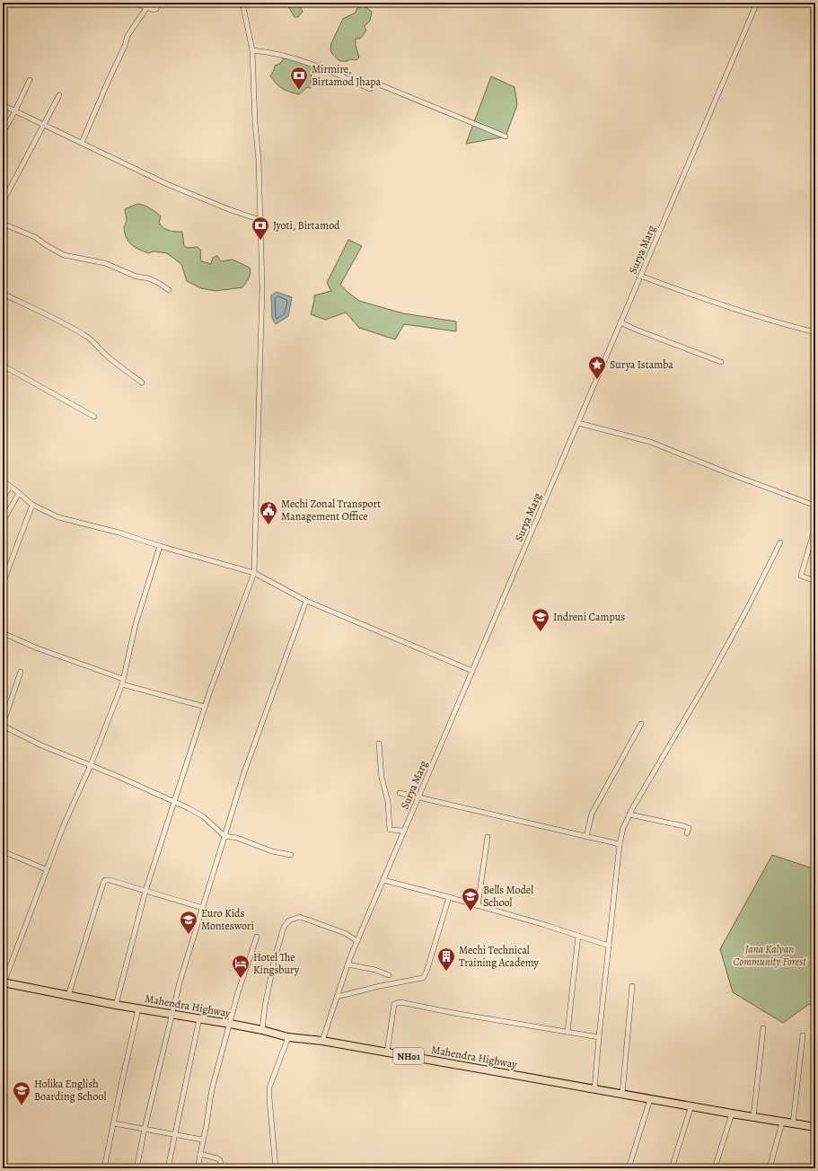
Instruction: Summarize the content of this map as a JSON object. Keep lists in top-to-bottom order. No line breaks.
{"streets":{"highway":["Mahendra Highway","NH01"],"street":["Surya Marg"]},"crossings":[["Surya Marg","Mahendra Highway"]],"parks":["Jana Kalyan Community Forest"],"places":{"bank":["Mirmire, Birtamod Jhapa","Jyoti, Birtamod"],"place":["Surya Istamba"],"public building":["Mechi Zonal Transport Management Office"],"school or university":["Indreni Campus","Bells Model School","Euro Kids Monteswori","Holika English Boarding School"],"building":["Mechi Technical Training Academy"],"hotel":["Hotel The Kingsbury"]}}
